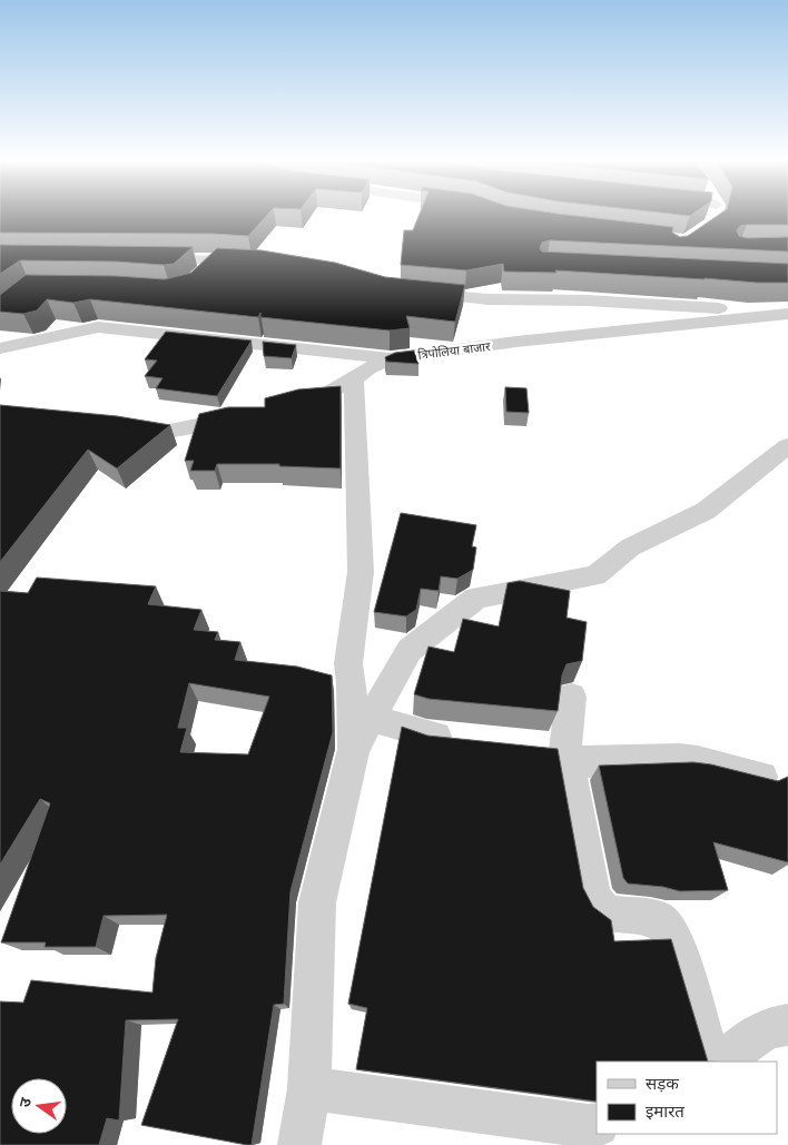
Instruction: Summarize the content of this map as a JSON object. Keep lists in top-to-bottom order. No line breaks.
{"streets":{"street":["त्रिपोलिया बाजार"]},"legend":["सड़क","इमारत"],"north":"left"}
